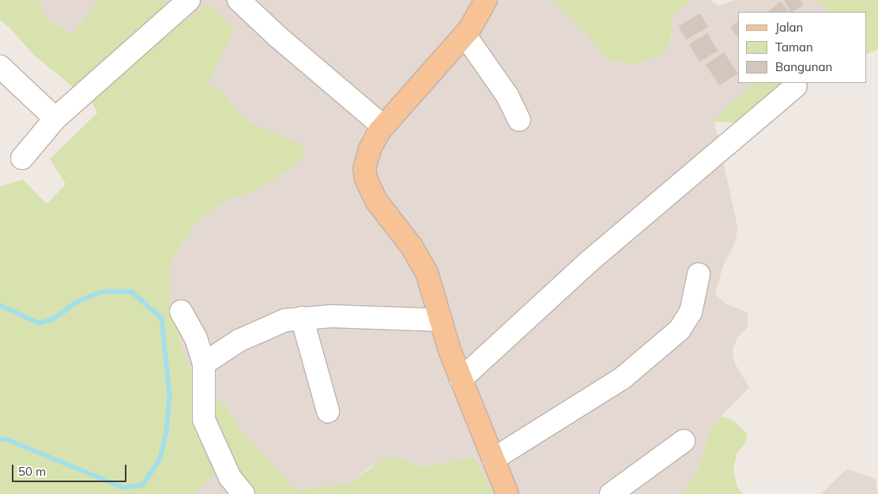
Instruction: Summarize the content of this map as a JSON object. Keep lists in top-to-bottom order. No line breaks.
{"legend":["Jalan","Taman","Bangunan"],"scale_bar":"50 m"}
